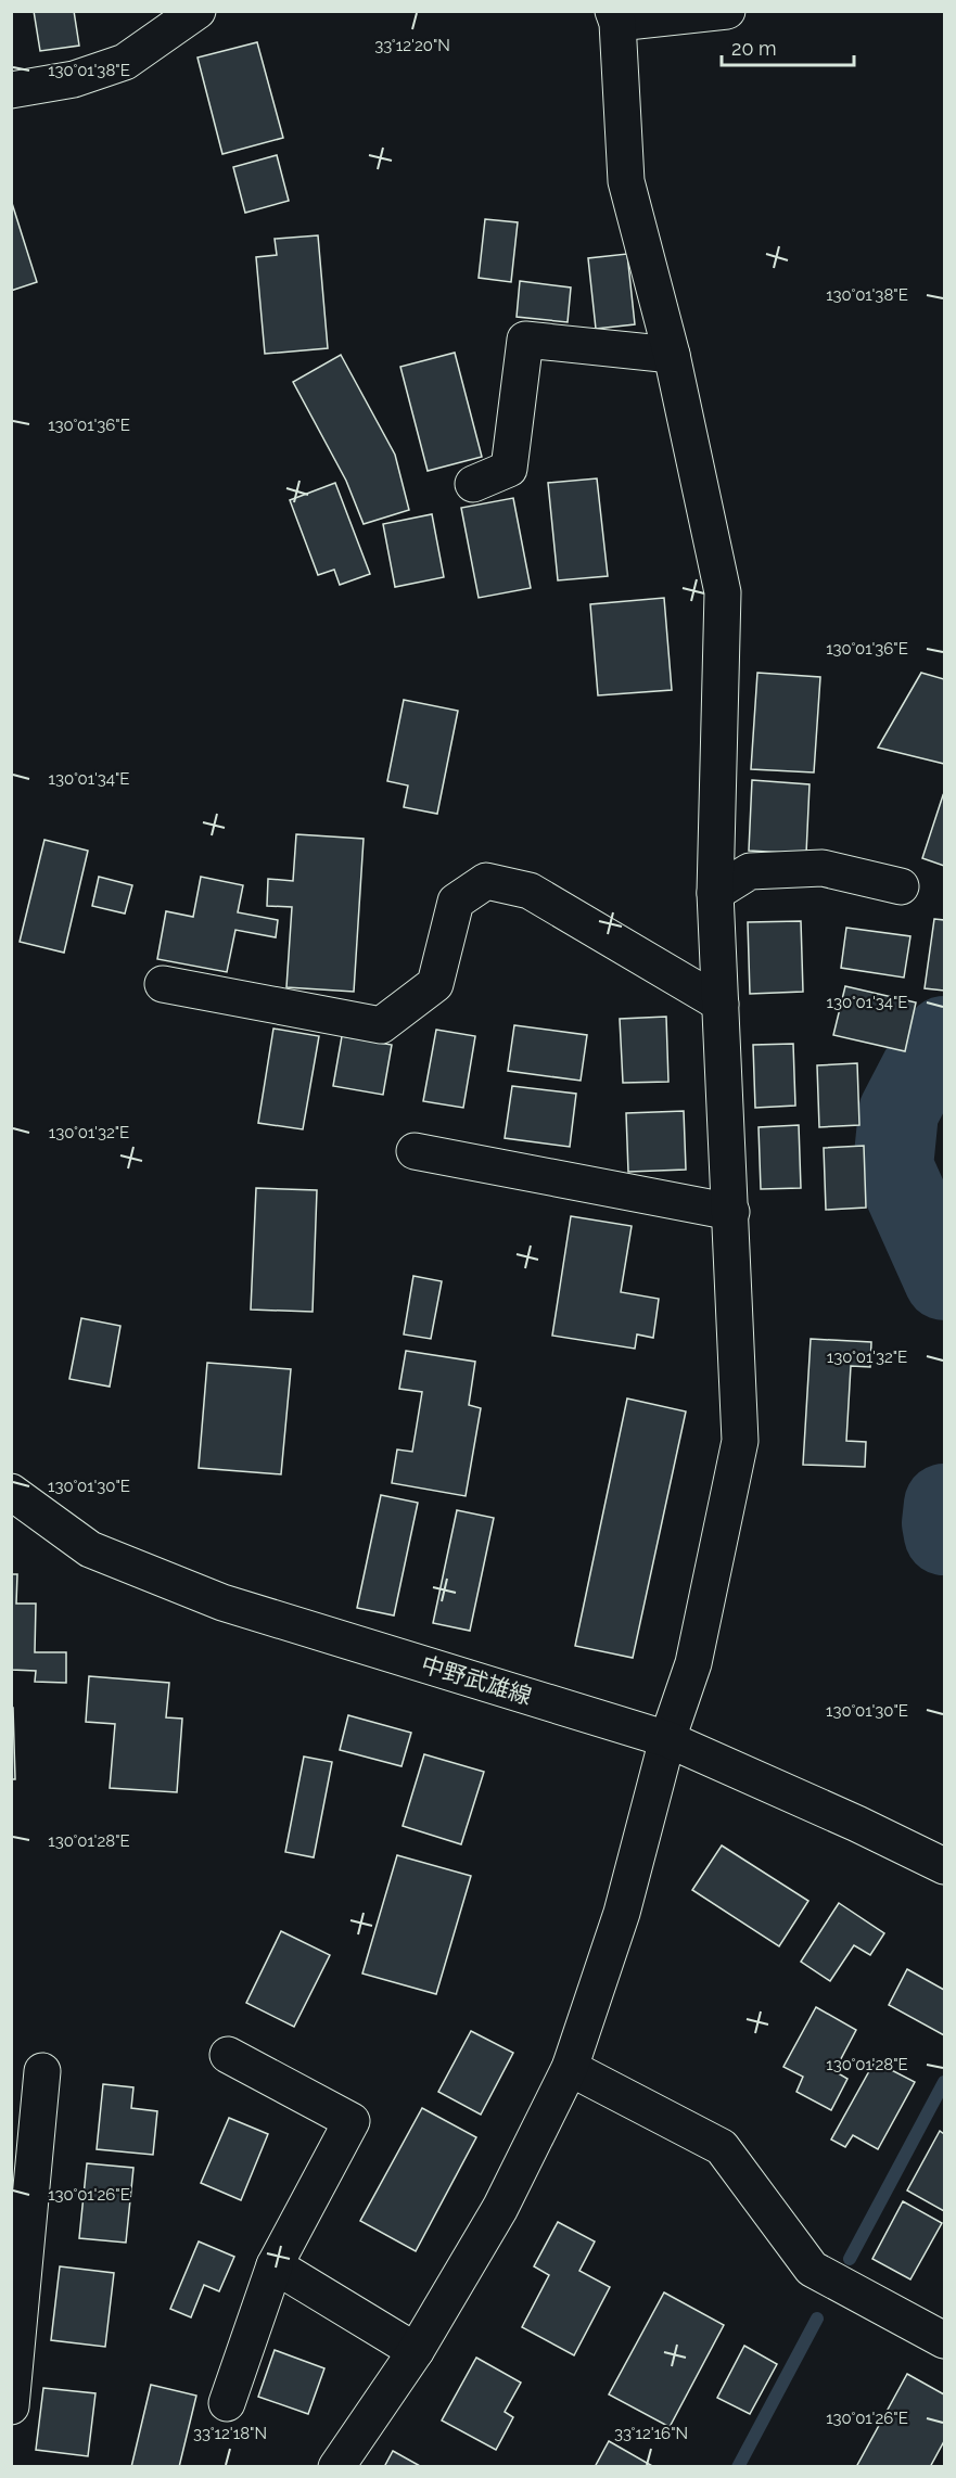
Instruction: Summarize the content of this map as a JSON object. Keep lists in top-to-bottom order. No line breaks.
{"streets":{"street":["中野武雄線"]},"scale_bar":"20 m","coordinates":["33°12'20\"N","130°01'38\"E","130°01'36\"E","130°01'34\"E","130°01'32\"E","130°01'30\"E","130°01'28\"E","130°01'26\"E","33°12'18\"N","33°12'16\"N"]}
